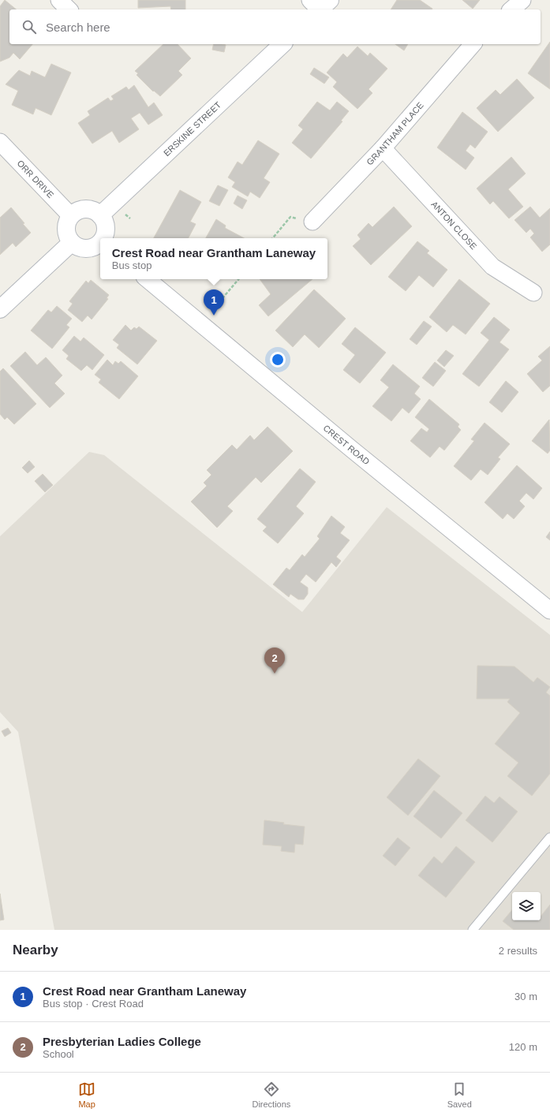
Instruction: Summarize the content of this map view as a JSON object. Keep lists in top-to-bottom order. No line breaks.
{"streets":{"street":["ERSKINE STREET","GRANTHAM PLACE","ORR DRIVE","ANTON CLOSE","CREST ROAD"]},"crossings":[["GRANTHAM PLACE","ANTON CLOSE"]],"page":{"search":"Search here","popup":["Crest Road near Grantham Laneway","Bus stop"],"pins":["1","2"],"heading":["Nearby","2 results"],"list":[{"mark":"1","name":"Crest Road near Grantham Laneway","note":"Bus stop · Crest Road","value":"30 m"},{"mark":"2","name":"Presbyterian Ladies College","note":"School","value":"120 m"}],"nav":["Map","Directions","Saved"]}}
